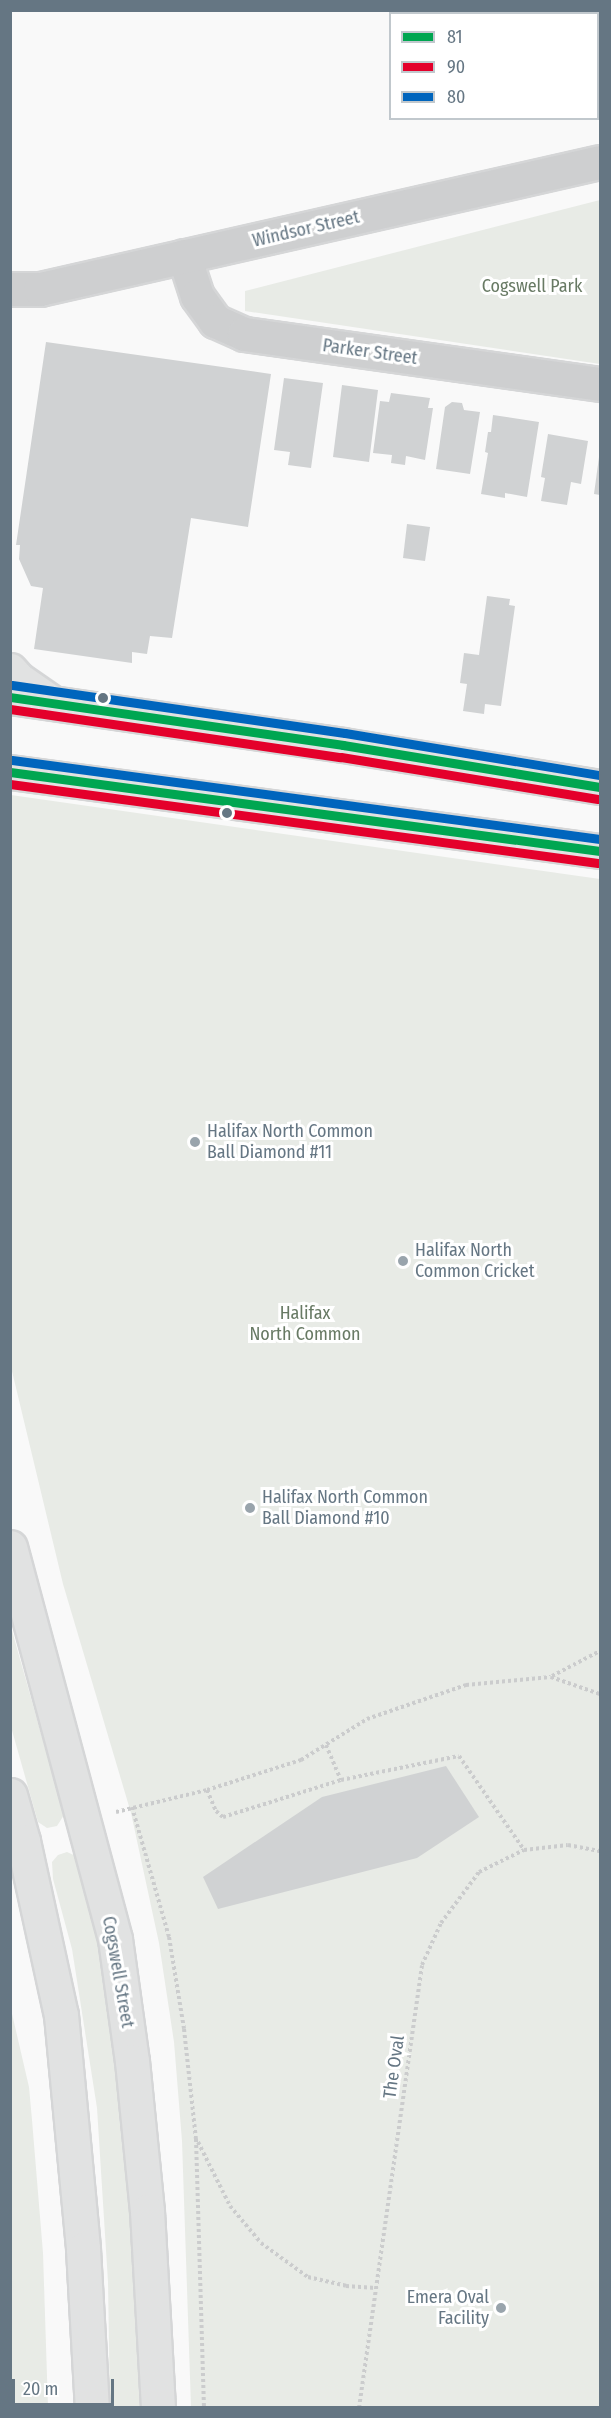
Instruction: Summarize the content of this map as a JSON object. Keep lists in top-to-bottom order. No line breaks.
{"streets":{"main road":["Cogswell Street"],"street":["Windsor Street","Parker Street"],"path":["The Oval"]},"crossings":[["Windsor Street","Parker Street"]],"parks":["Cogswell Park","Halifax North Common"],"places":["Halifax North Common Ball Diamond #11","Halifax North Common Cricket","Halifax North Common Ball Diamond #10","Emera Oval Facility"],"lines":["transit line 80","transit line 81","transit line 90"],"legend":["81","90","80"],"scale_bar":"20 m"}
